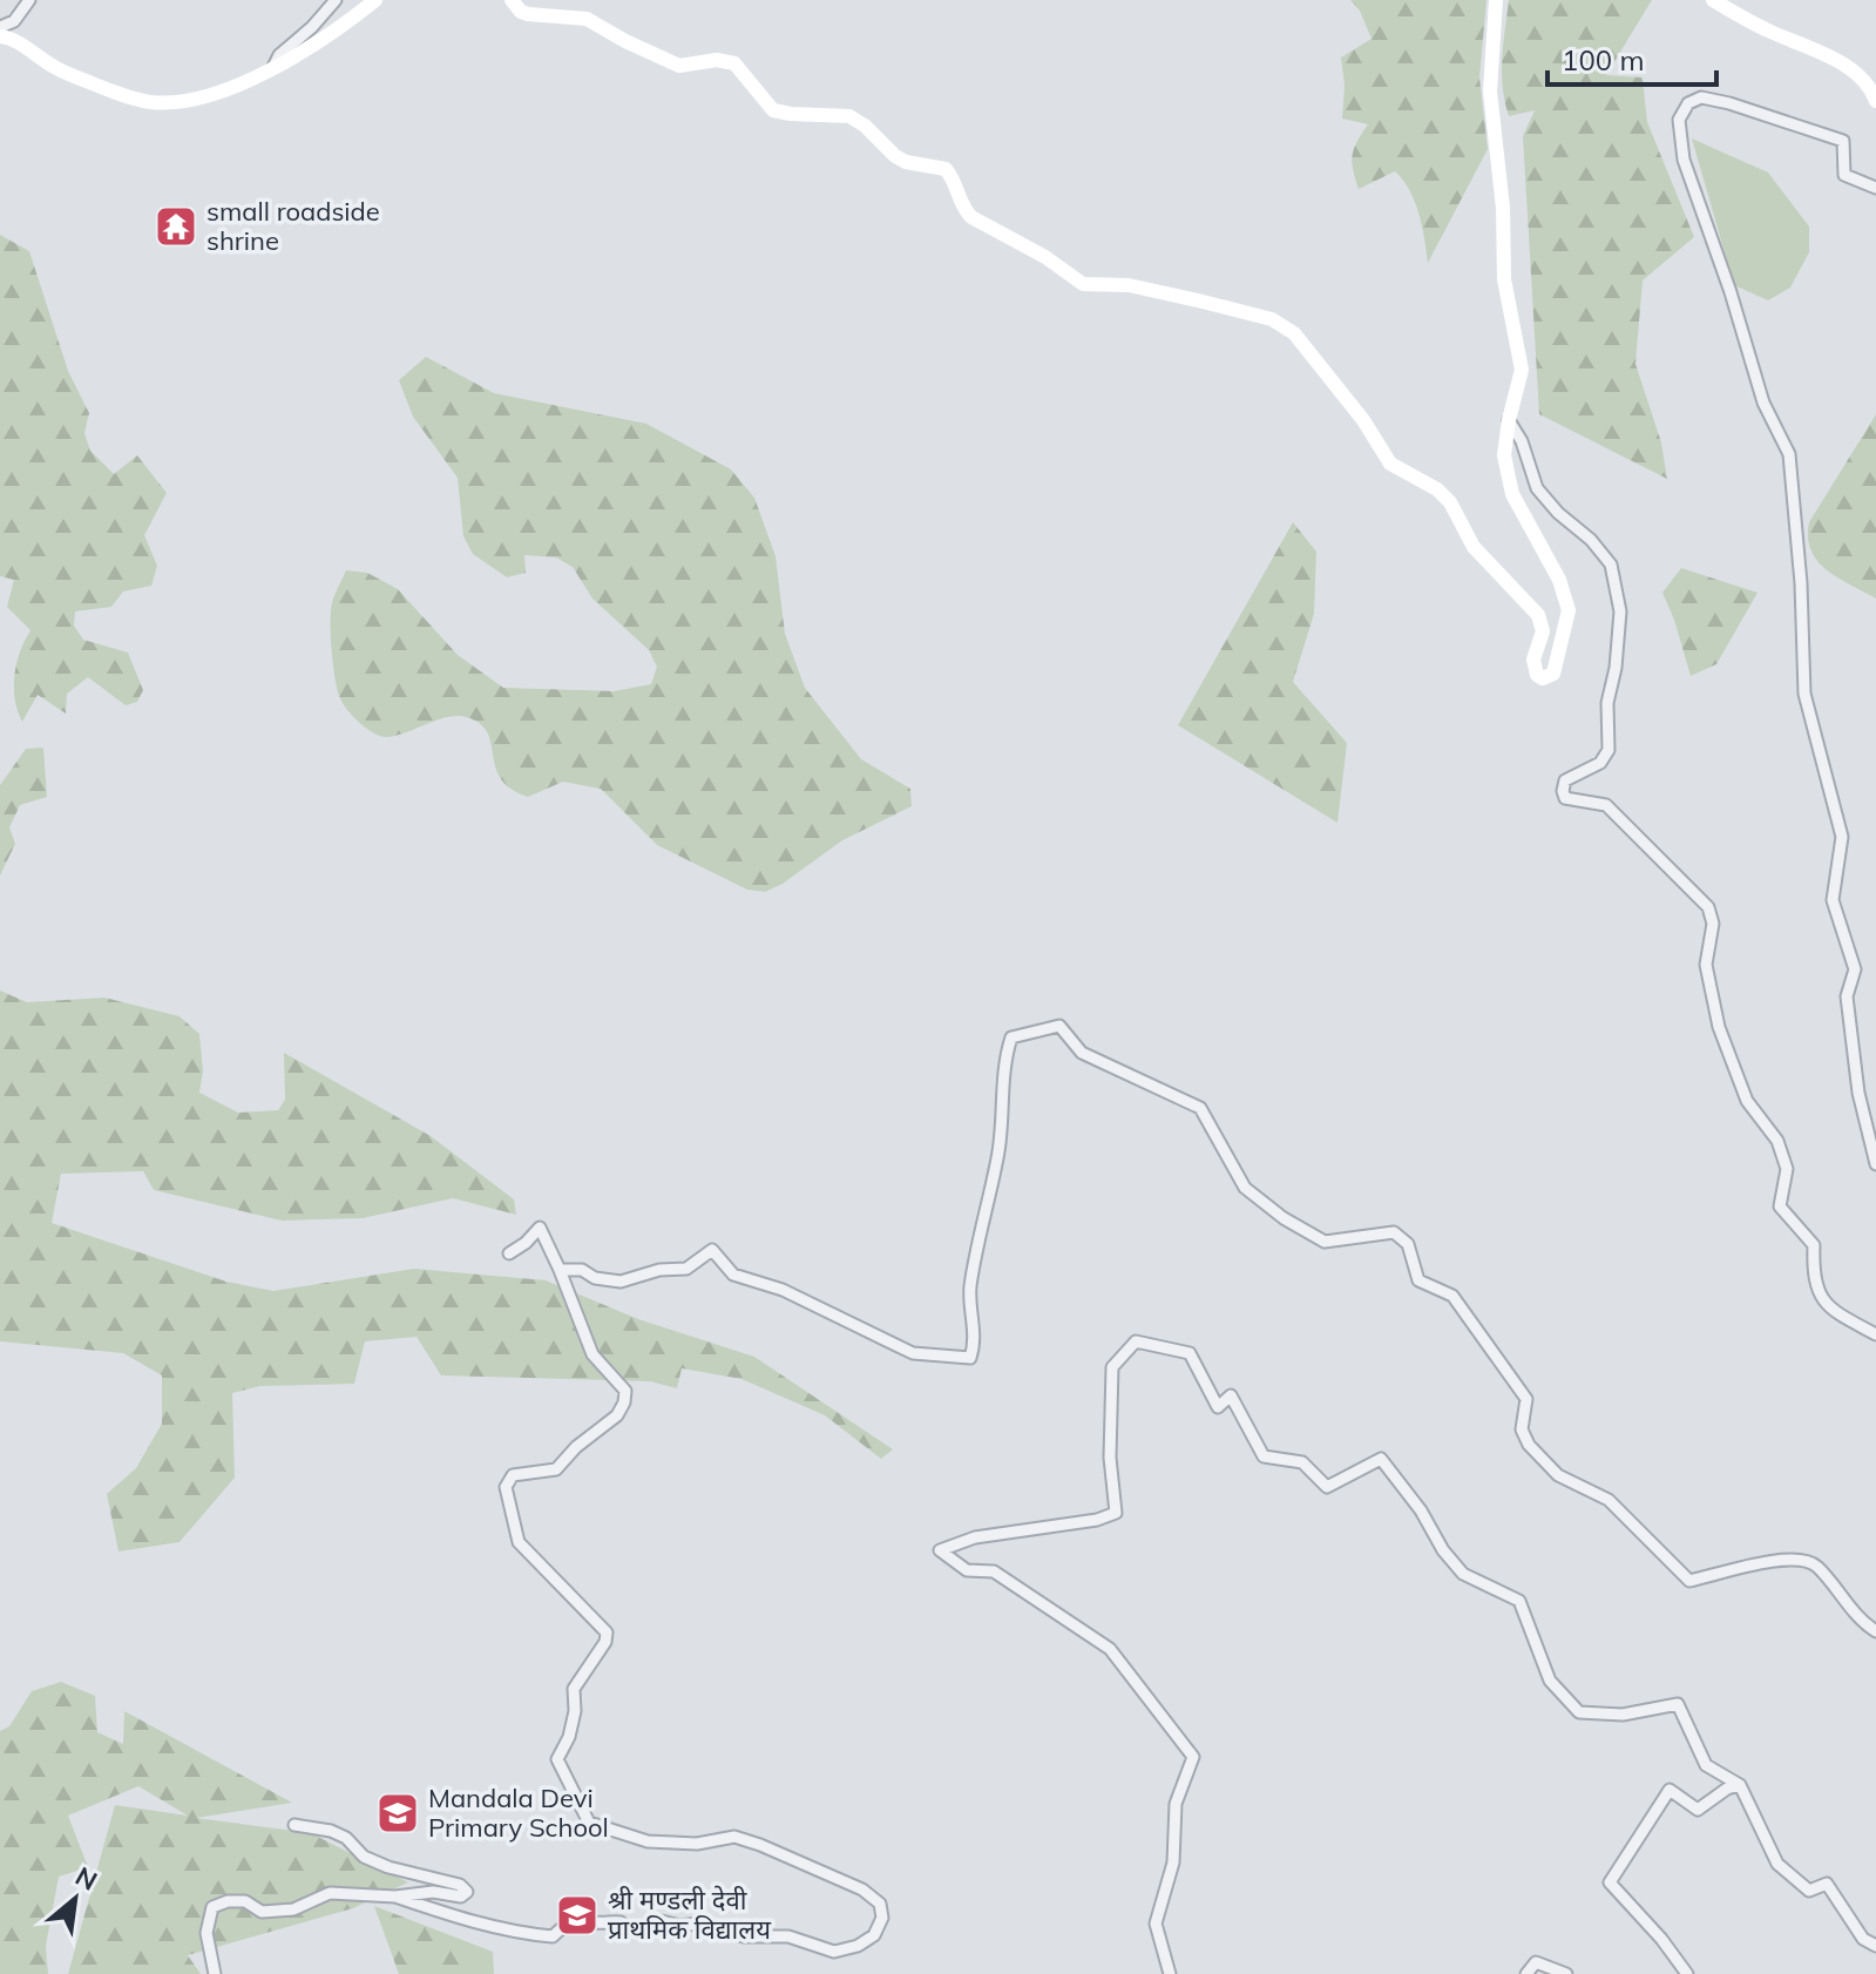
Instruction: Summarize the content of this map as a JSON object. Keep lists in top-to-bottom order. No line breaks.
{"places":{"temple":["small roadside shrine"],"school or university":["Mandala Devi Primary School","श्री मण्डली देवी प्राथमिक विद्यालय"]},"scale_bar":"100 m","north":"top right"}
